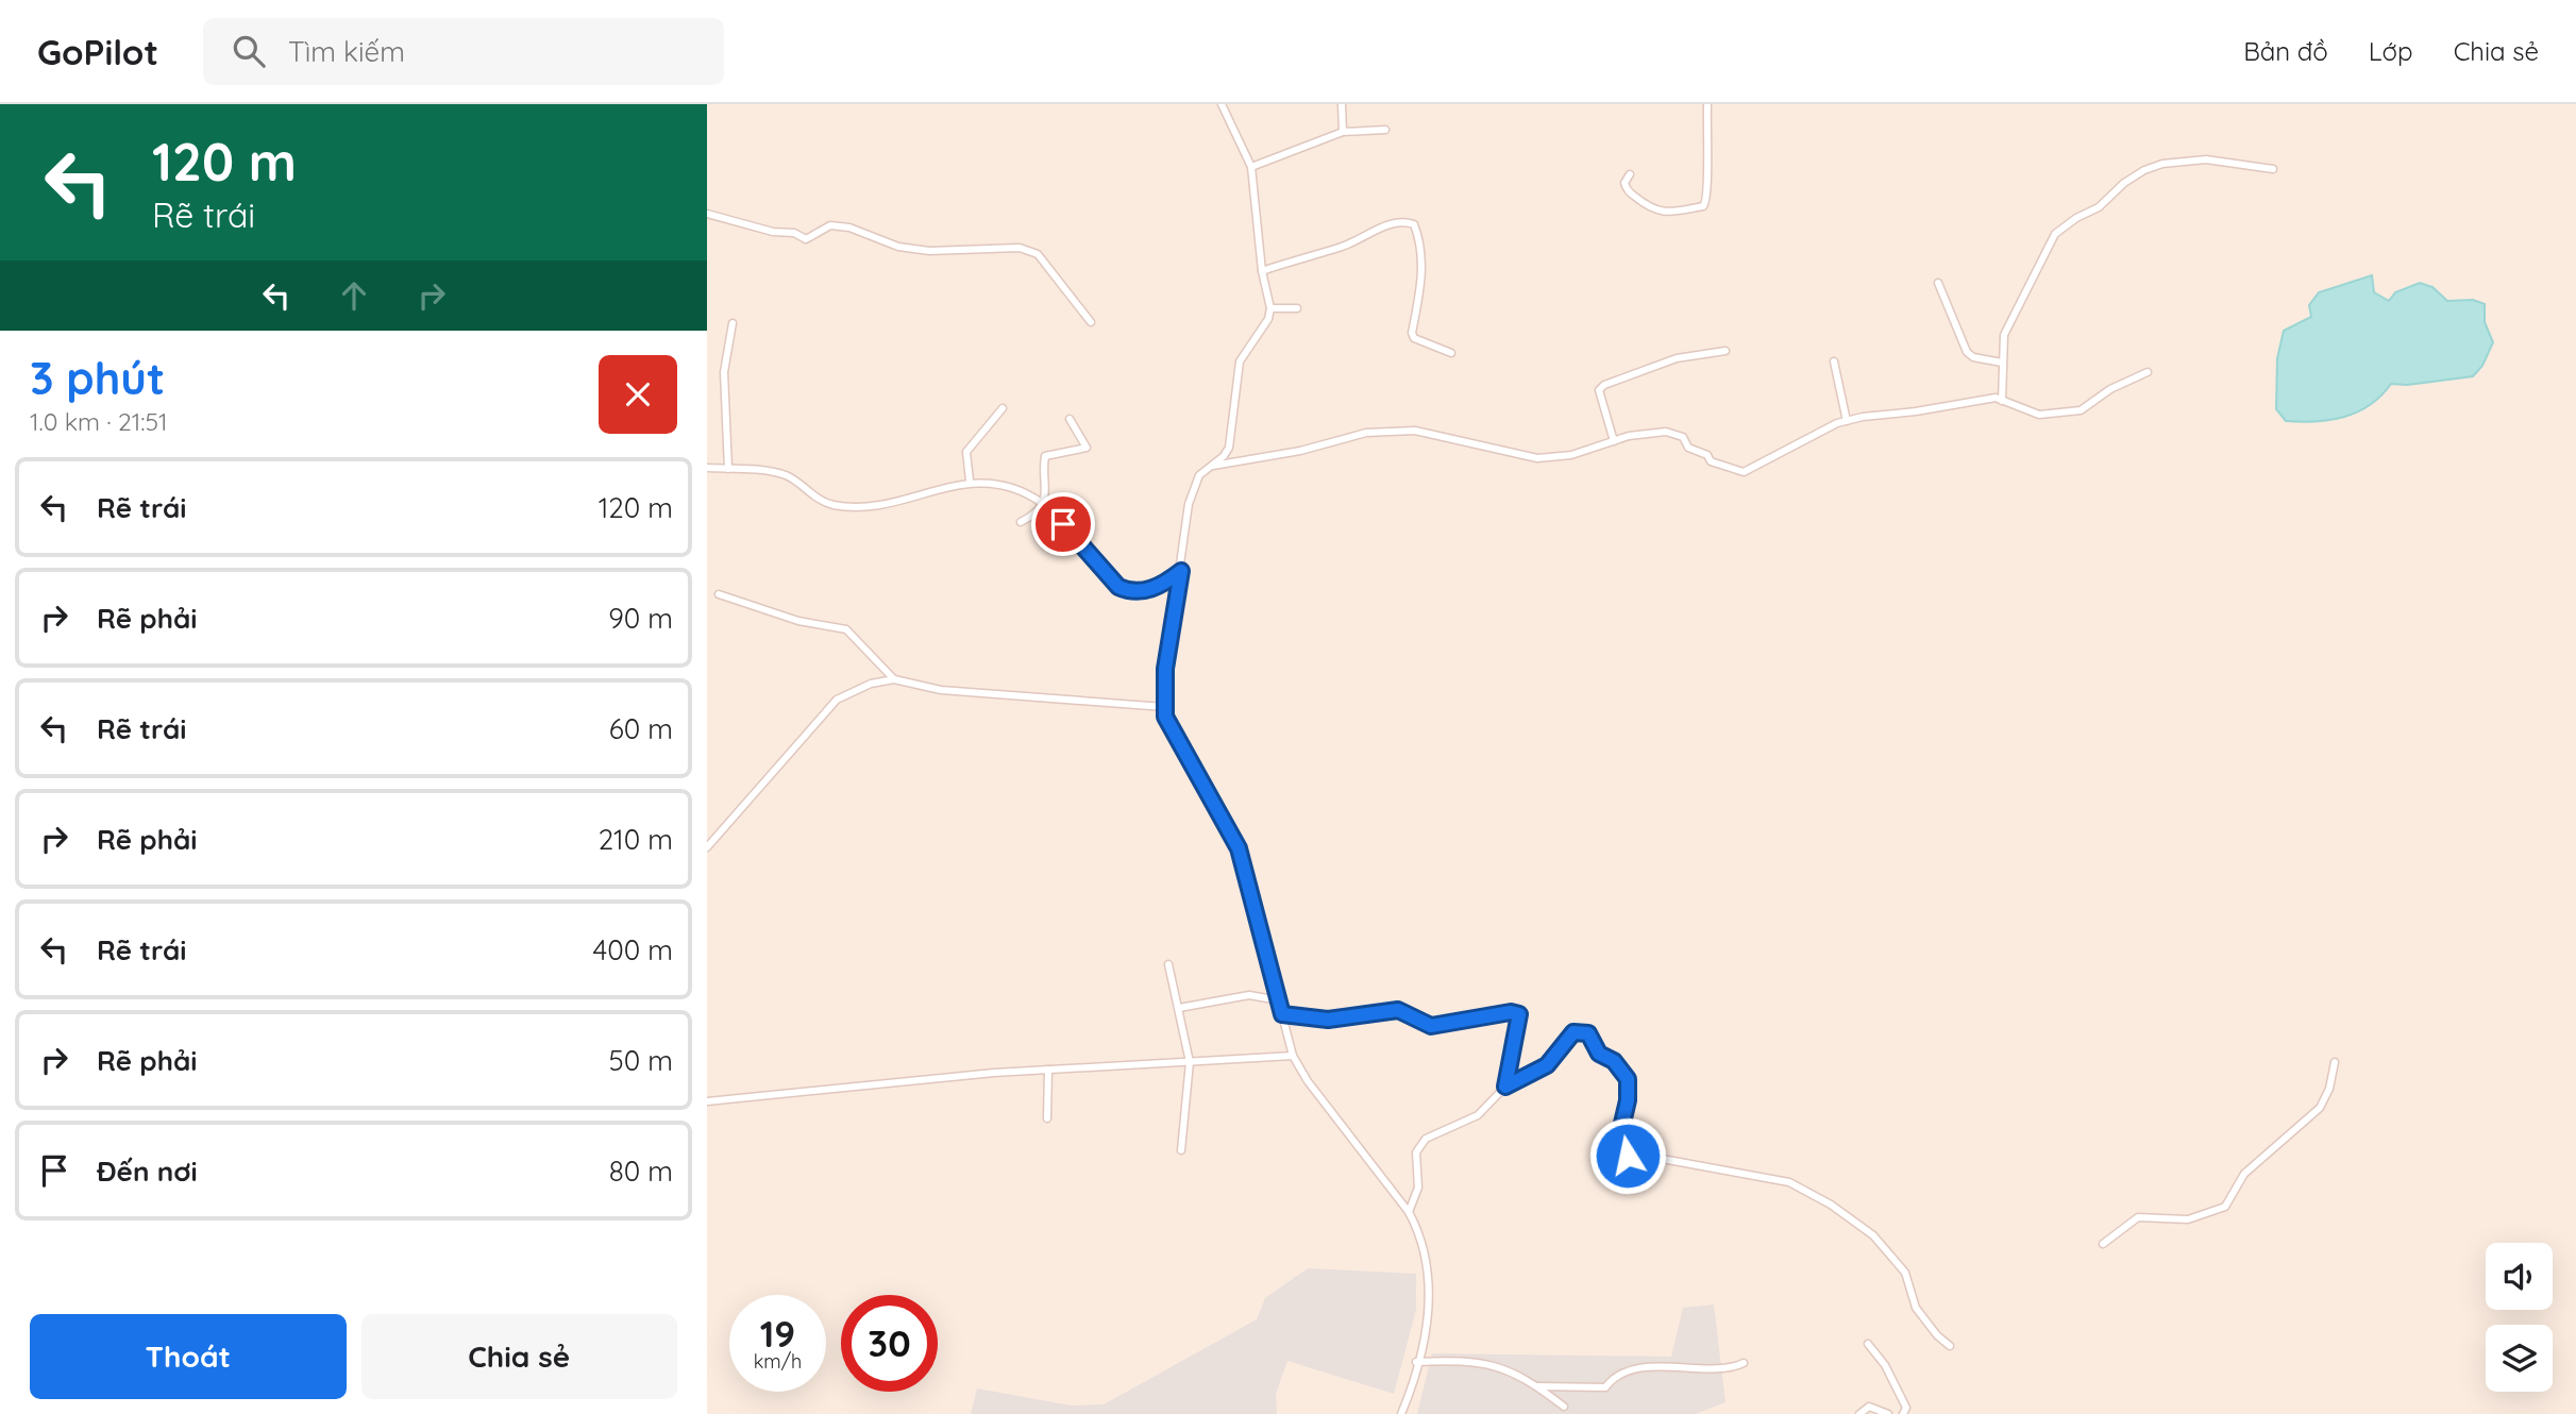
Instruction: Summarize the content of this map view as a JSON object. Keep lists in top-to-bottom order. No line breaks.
{"page":{"header":"GoPilot","search":"Tìm kiếm","nav":["Bản đồ","Lớp","Chia sẻ"],"turn":["120 m","Rẽ trái"],"heading":["3 phút","1.0 km · 21:51"],"list":[{"name":"Rẽ trái","value":"120 m"},{"name":"Rẽ phải","value":"90 m"},{"name":"Rẽ trái","value":"60 m"},{"name":"Rẽ phải","value":"210 m"},{"name":"Rẽ trái","value":"400 m"},{"name":"Rẽ phải","value":"50 m"},{"name":"Đến nơi","value":"80 m"}],"speed":"19 km/h","limit":"30","buttons":["Thoát","Chia sẻ"]}}
